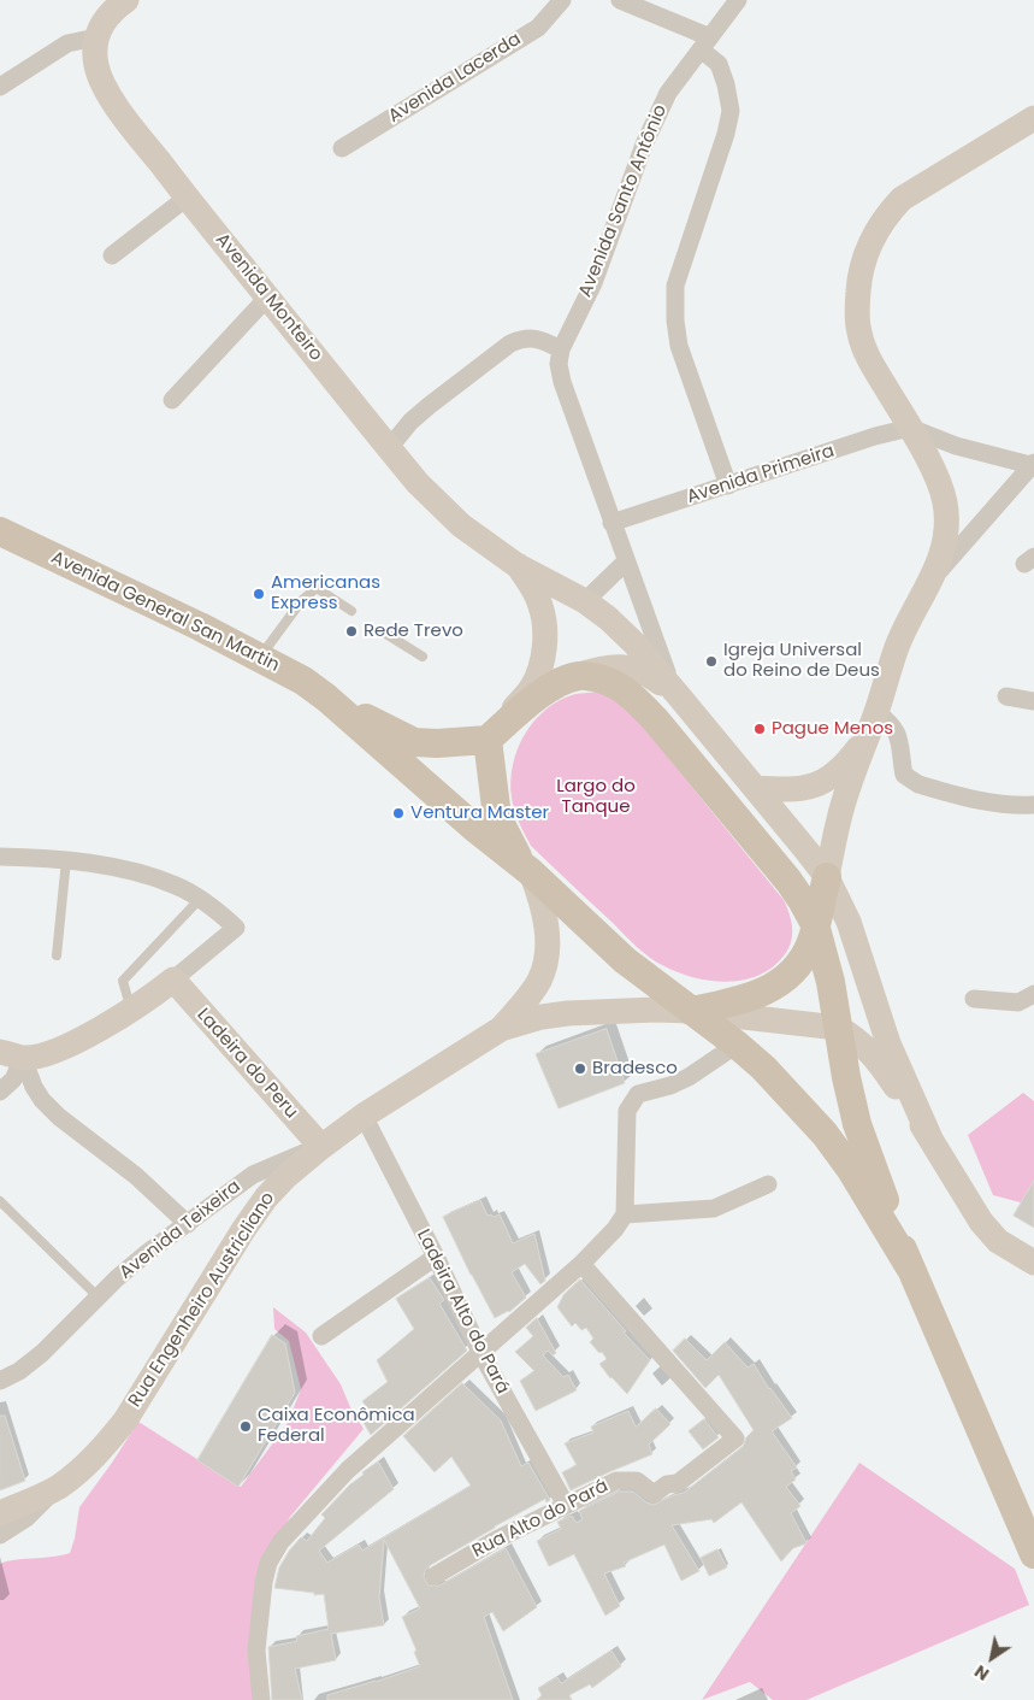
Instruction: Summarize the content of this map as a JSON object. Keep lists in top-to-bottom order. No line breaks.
{"streets":{"main road":["Avenida Monteiro","Avenida General San Martin","Ladeira do Peru","Rua Engenheiro Austricliano"],"street":["Avenida Lacerda","Avenida Santo Antônio","Avenida Primeira","Avenida Teixeira","Ladeira Alto do Pará","Rua Alto do Pará"]},"crossings":[["Avenida General San Martin","Rua Engenheiro Austricliano"],["Ladeira do Peru","Avenida Teixeira"],["Ladeira do Peru","Rua Engenheiro Austricliano"],["Avenida Teixeira","Rua Engenheiro Austricliano"],["Rua Engenheiro Austricliano","Ladeira Alto do Pará"],["Ladeira Alto do Pará","Rua Alto do Pará"]],"parks":["Largo do Tanque"],"places":["Americanas Express","Rede Trevo","Igreja Universal do Reino de Deus","Pague Menos","Ventura Master","Bradesco","Caixa Econômica Federal"],"north":"bottom left"}
